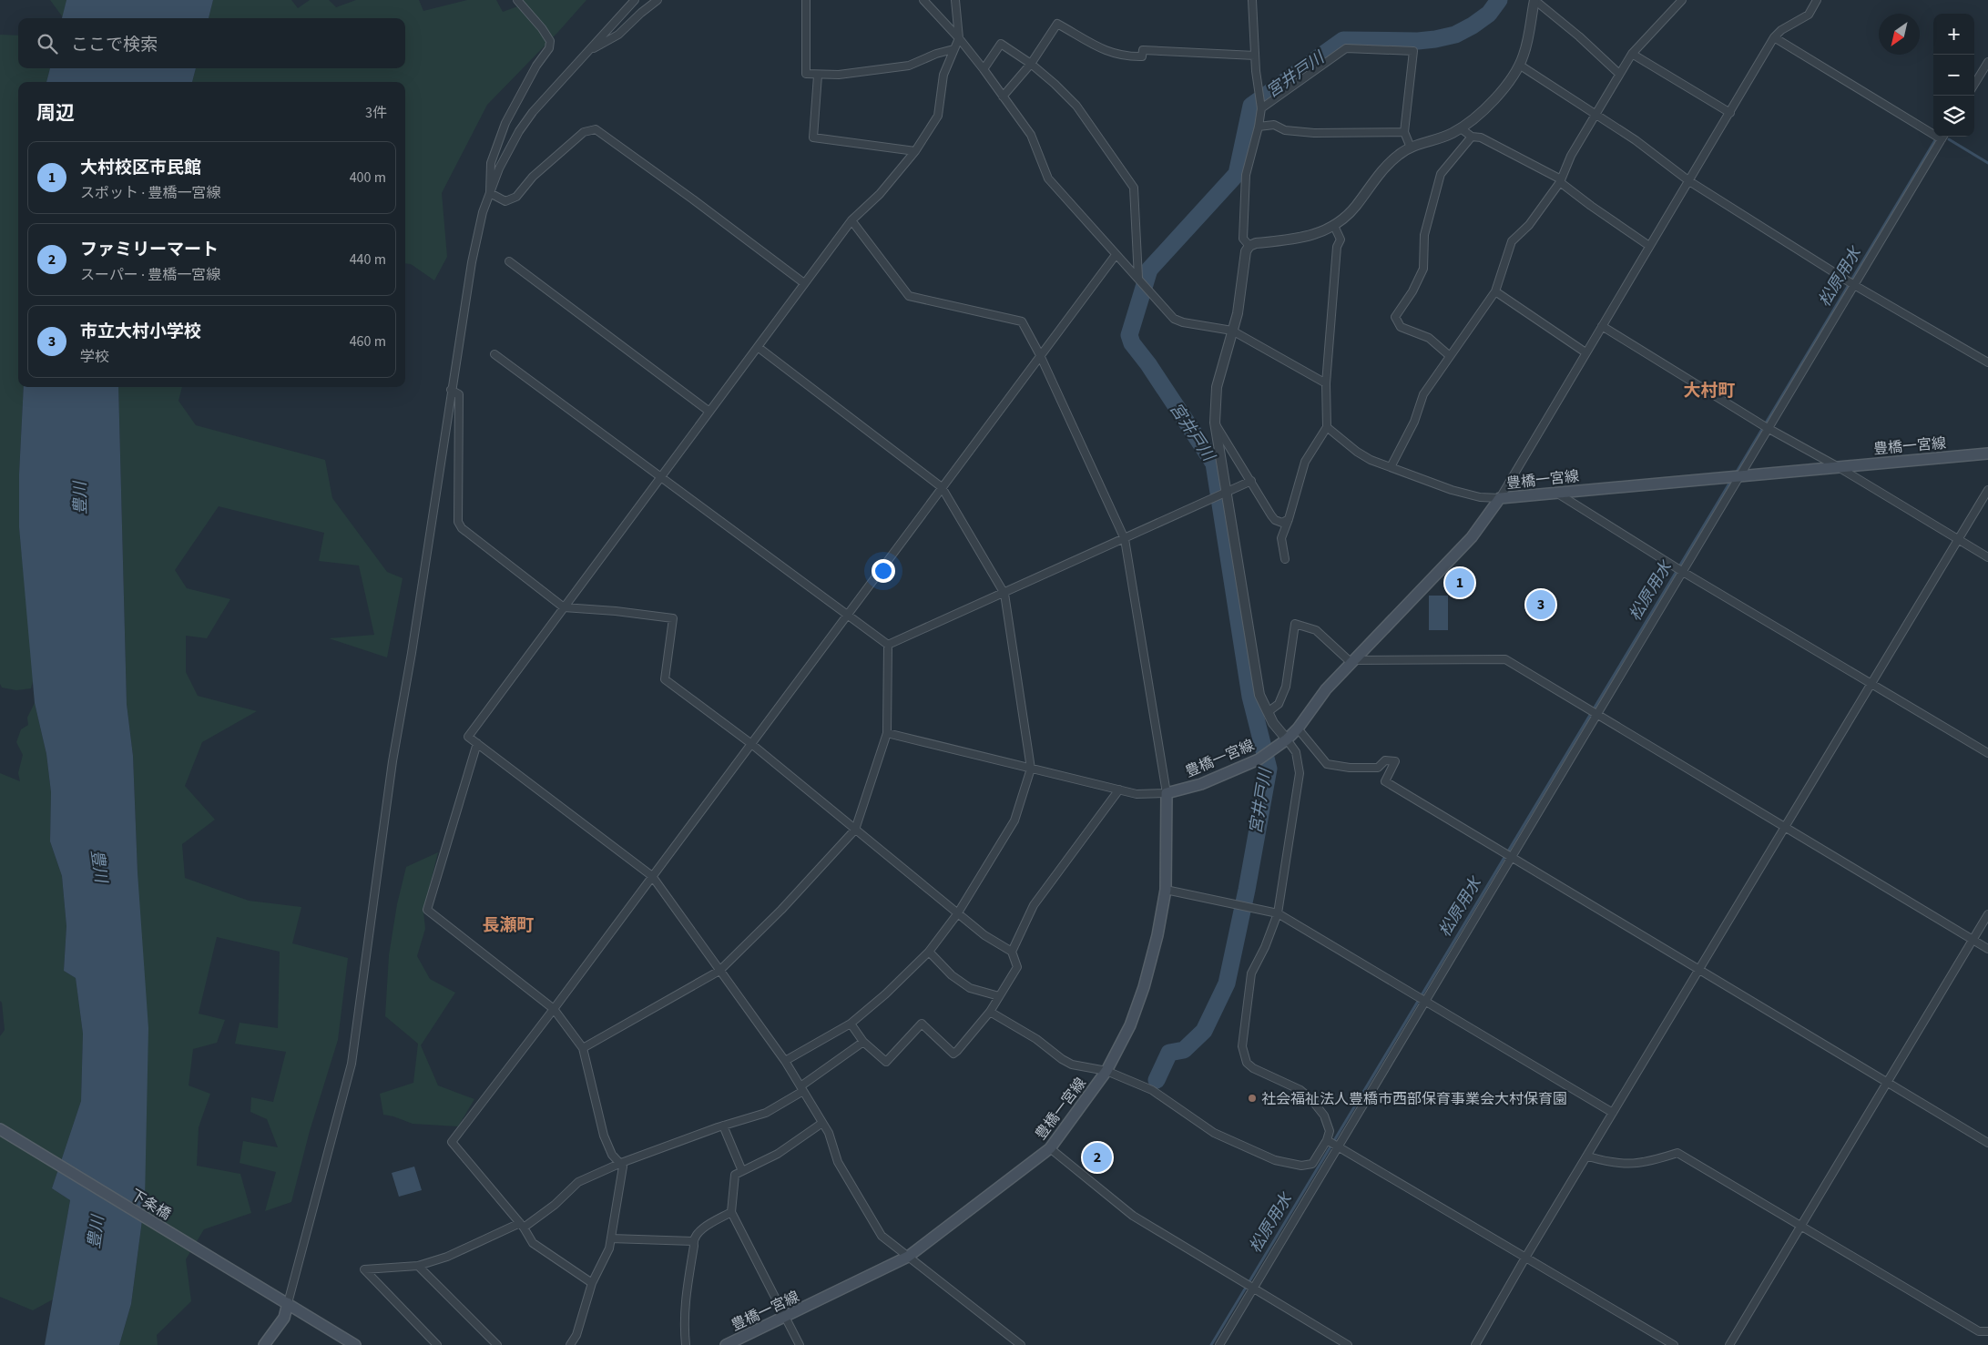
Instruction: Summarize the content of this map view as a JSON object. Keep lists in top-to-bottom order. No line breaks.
{"streets":{"main road":["豊橋一宮線","下条橋"]},"districts":["大村町","長瀬町"],"water":["宮井戸川","松原用水","豊川"],"places":["社会福祉法人豊橋市西部保育事業会大村保育園"],"north":"bottom left","page":{"map_buttons":["+","−"],"search":"ここで検索","heading":["周辺","3件"],"list":[{"mark":"1","name":"大村校区市民館","note":"スポット · 豊橋一宮線","value":"400 m"},{"mark":"2","name":"ファミリーマート","note":"スーパー · 豊橋一宮線","value":"440 m"},{"mark":"3","name":"市立大村小学校","note":"学校","value":"460 m"}],"pins":["1","3","2"]}}
